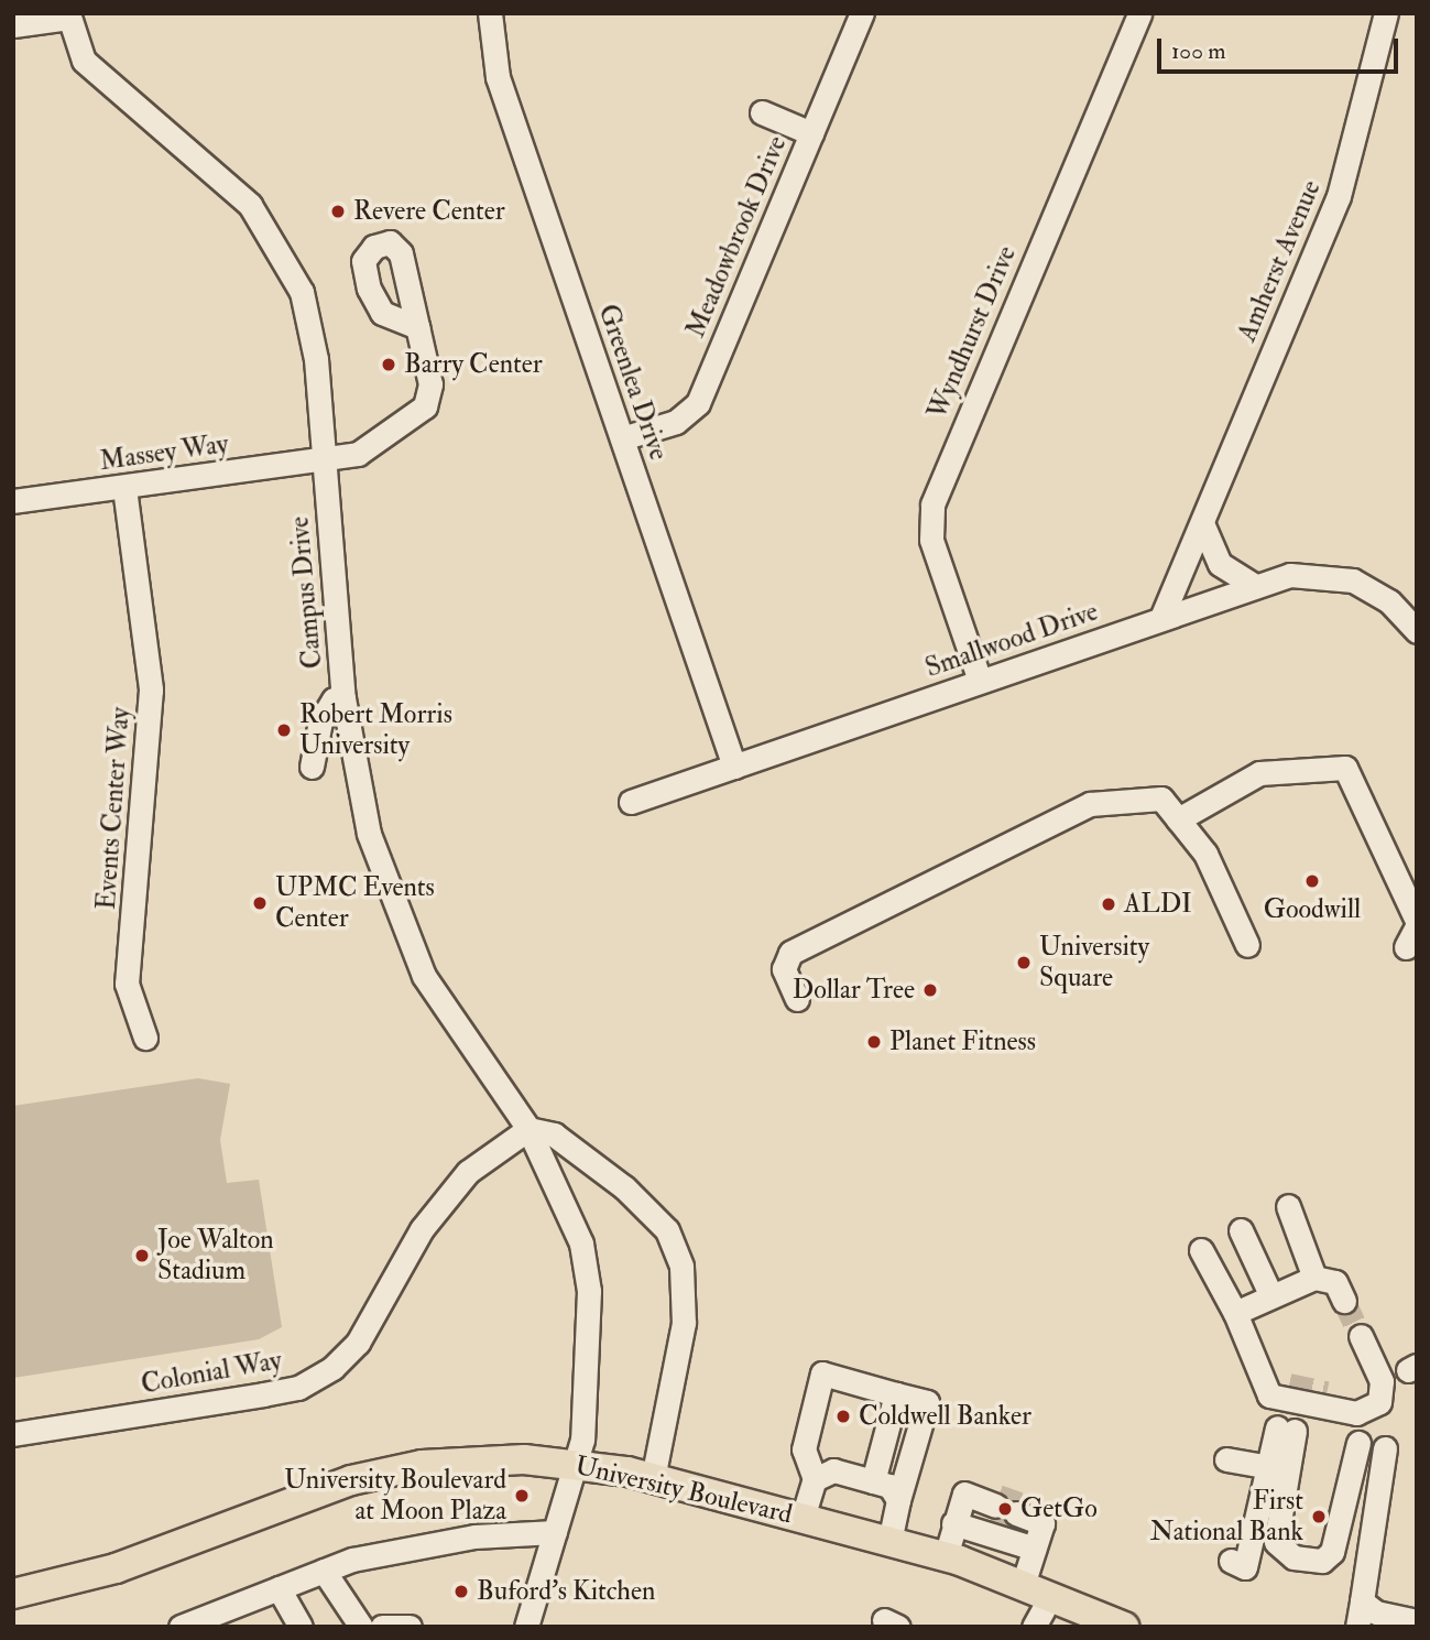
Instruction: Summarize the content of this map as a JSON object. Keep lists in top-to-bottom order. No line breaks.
{"streets":{"main road":["University Boulevard"],"street":["Meadowbrook Drive","Amherst Avenue","Wyndhurst Drive","Greenlea Drive","Massey Way","Campus Drive","Smallwood Drive","Events Center Way","Colonial Way"]},"crossings":[["Meadowbrook Drive","Greenlea Drive"],["Amherst Avenue","Smallwood Drive"],["Wyndhurst Drive","Smallwood Drive"],["Greenlea Drive","Smallwood Drive"],["Massey Way","Campus Drive"],["Massey Way","Events Center Way"],["Campus Drive","Colonial Way"],["Campus Drive","University Boulevard"]],"places":["Revere Center","Barry Center","Robert Morris University","Goodwill","UPMC Events Center","ALDI","University Square","Dollar Tree","Planet Fitness","Joe Walton Stadium","Coldwell Banker","University Boulevard at Moon Plaza","GetGo","First National Bank","Buford's Kitchen"],"scale_bar":"100 m"}
